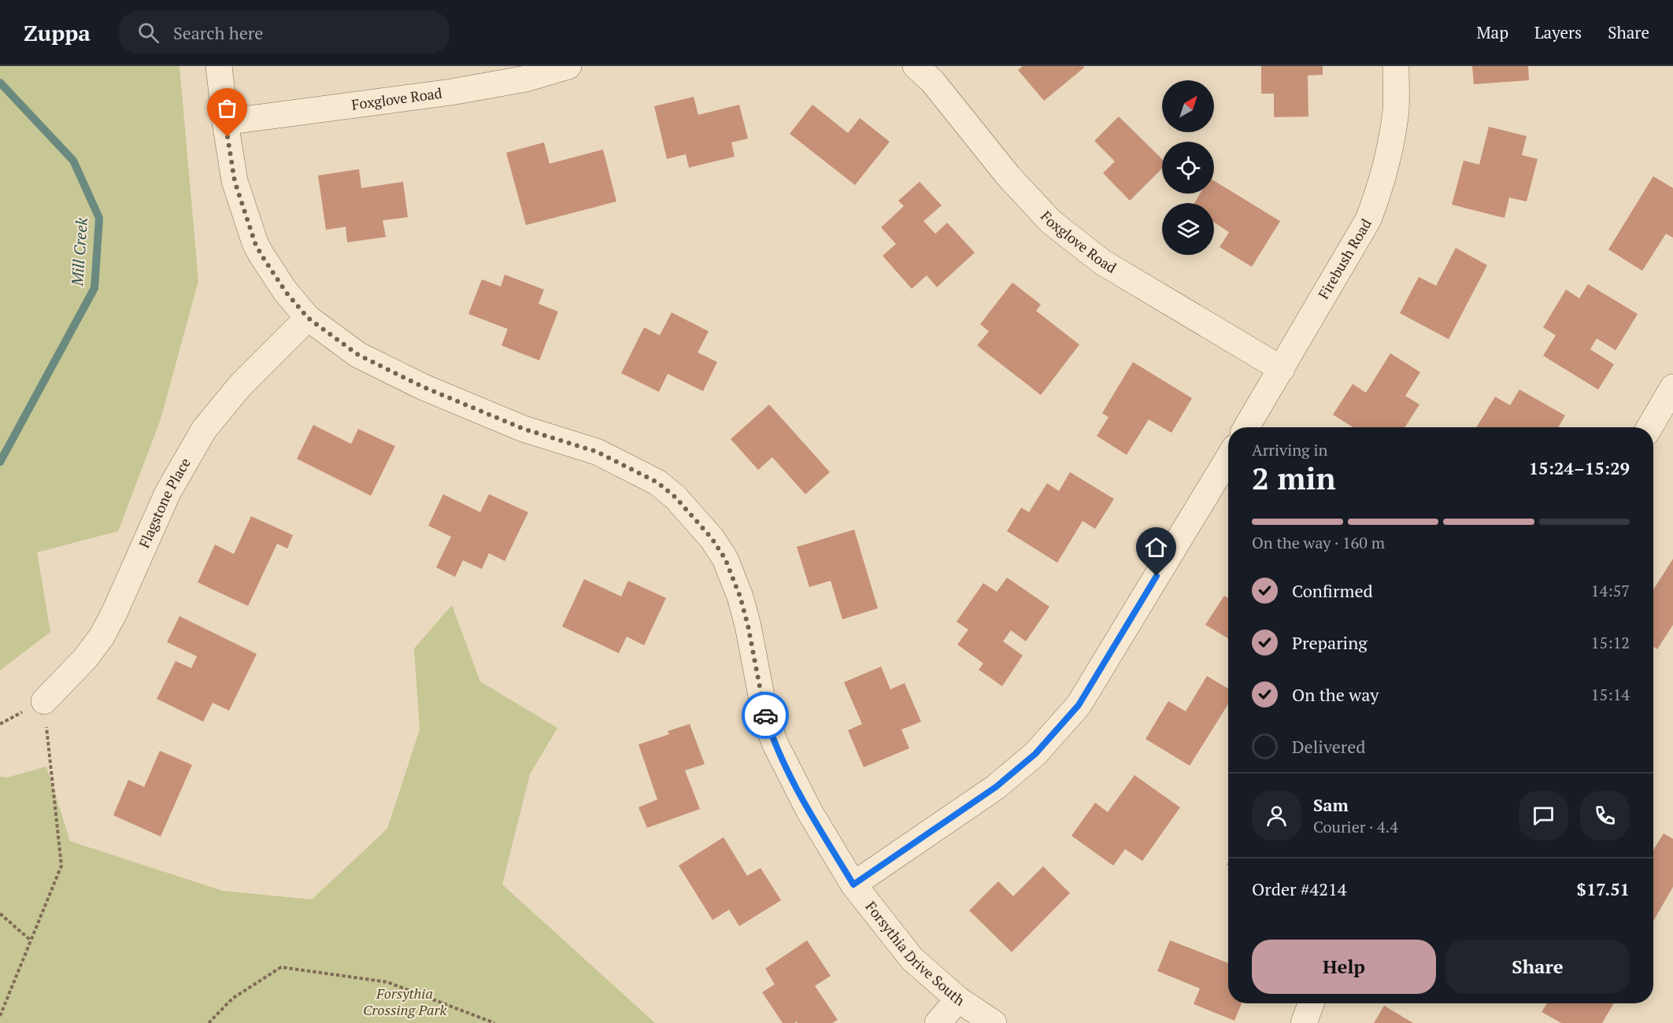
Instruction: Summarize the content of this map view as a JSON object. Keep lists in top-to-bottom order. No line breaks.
{"streets":{"street":["Foxglove Road","Firebush Road","Flagstone Place","Forsythia Drive South"]},"crossings":[["Foxglove Road","Firebush Road"],["Foxglove Road","Forsythia Drive South"],["Flagstone Place","Forsythia Drive South"]],"water":["Mill Creek"],"parks":["Forsythia Crossing Park"],"north":"top right","page":{"header":"Zuppa","search":"Search here","nav":["Map","Layers","Share"],"heading":["2 min","Arriving in","15:24–15:29"],"panel":["Sam","Courier · 4.4","Order #4214","$17.51"],"bar":"On the way · 160 m","list":[["Confirmed","14:57"],["Preparing","15:12"],["On the way","15:14"],"Delivered"],"buttons":["Help","Share"]}}
